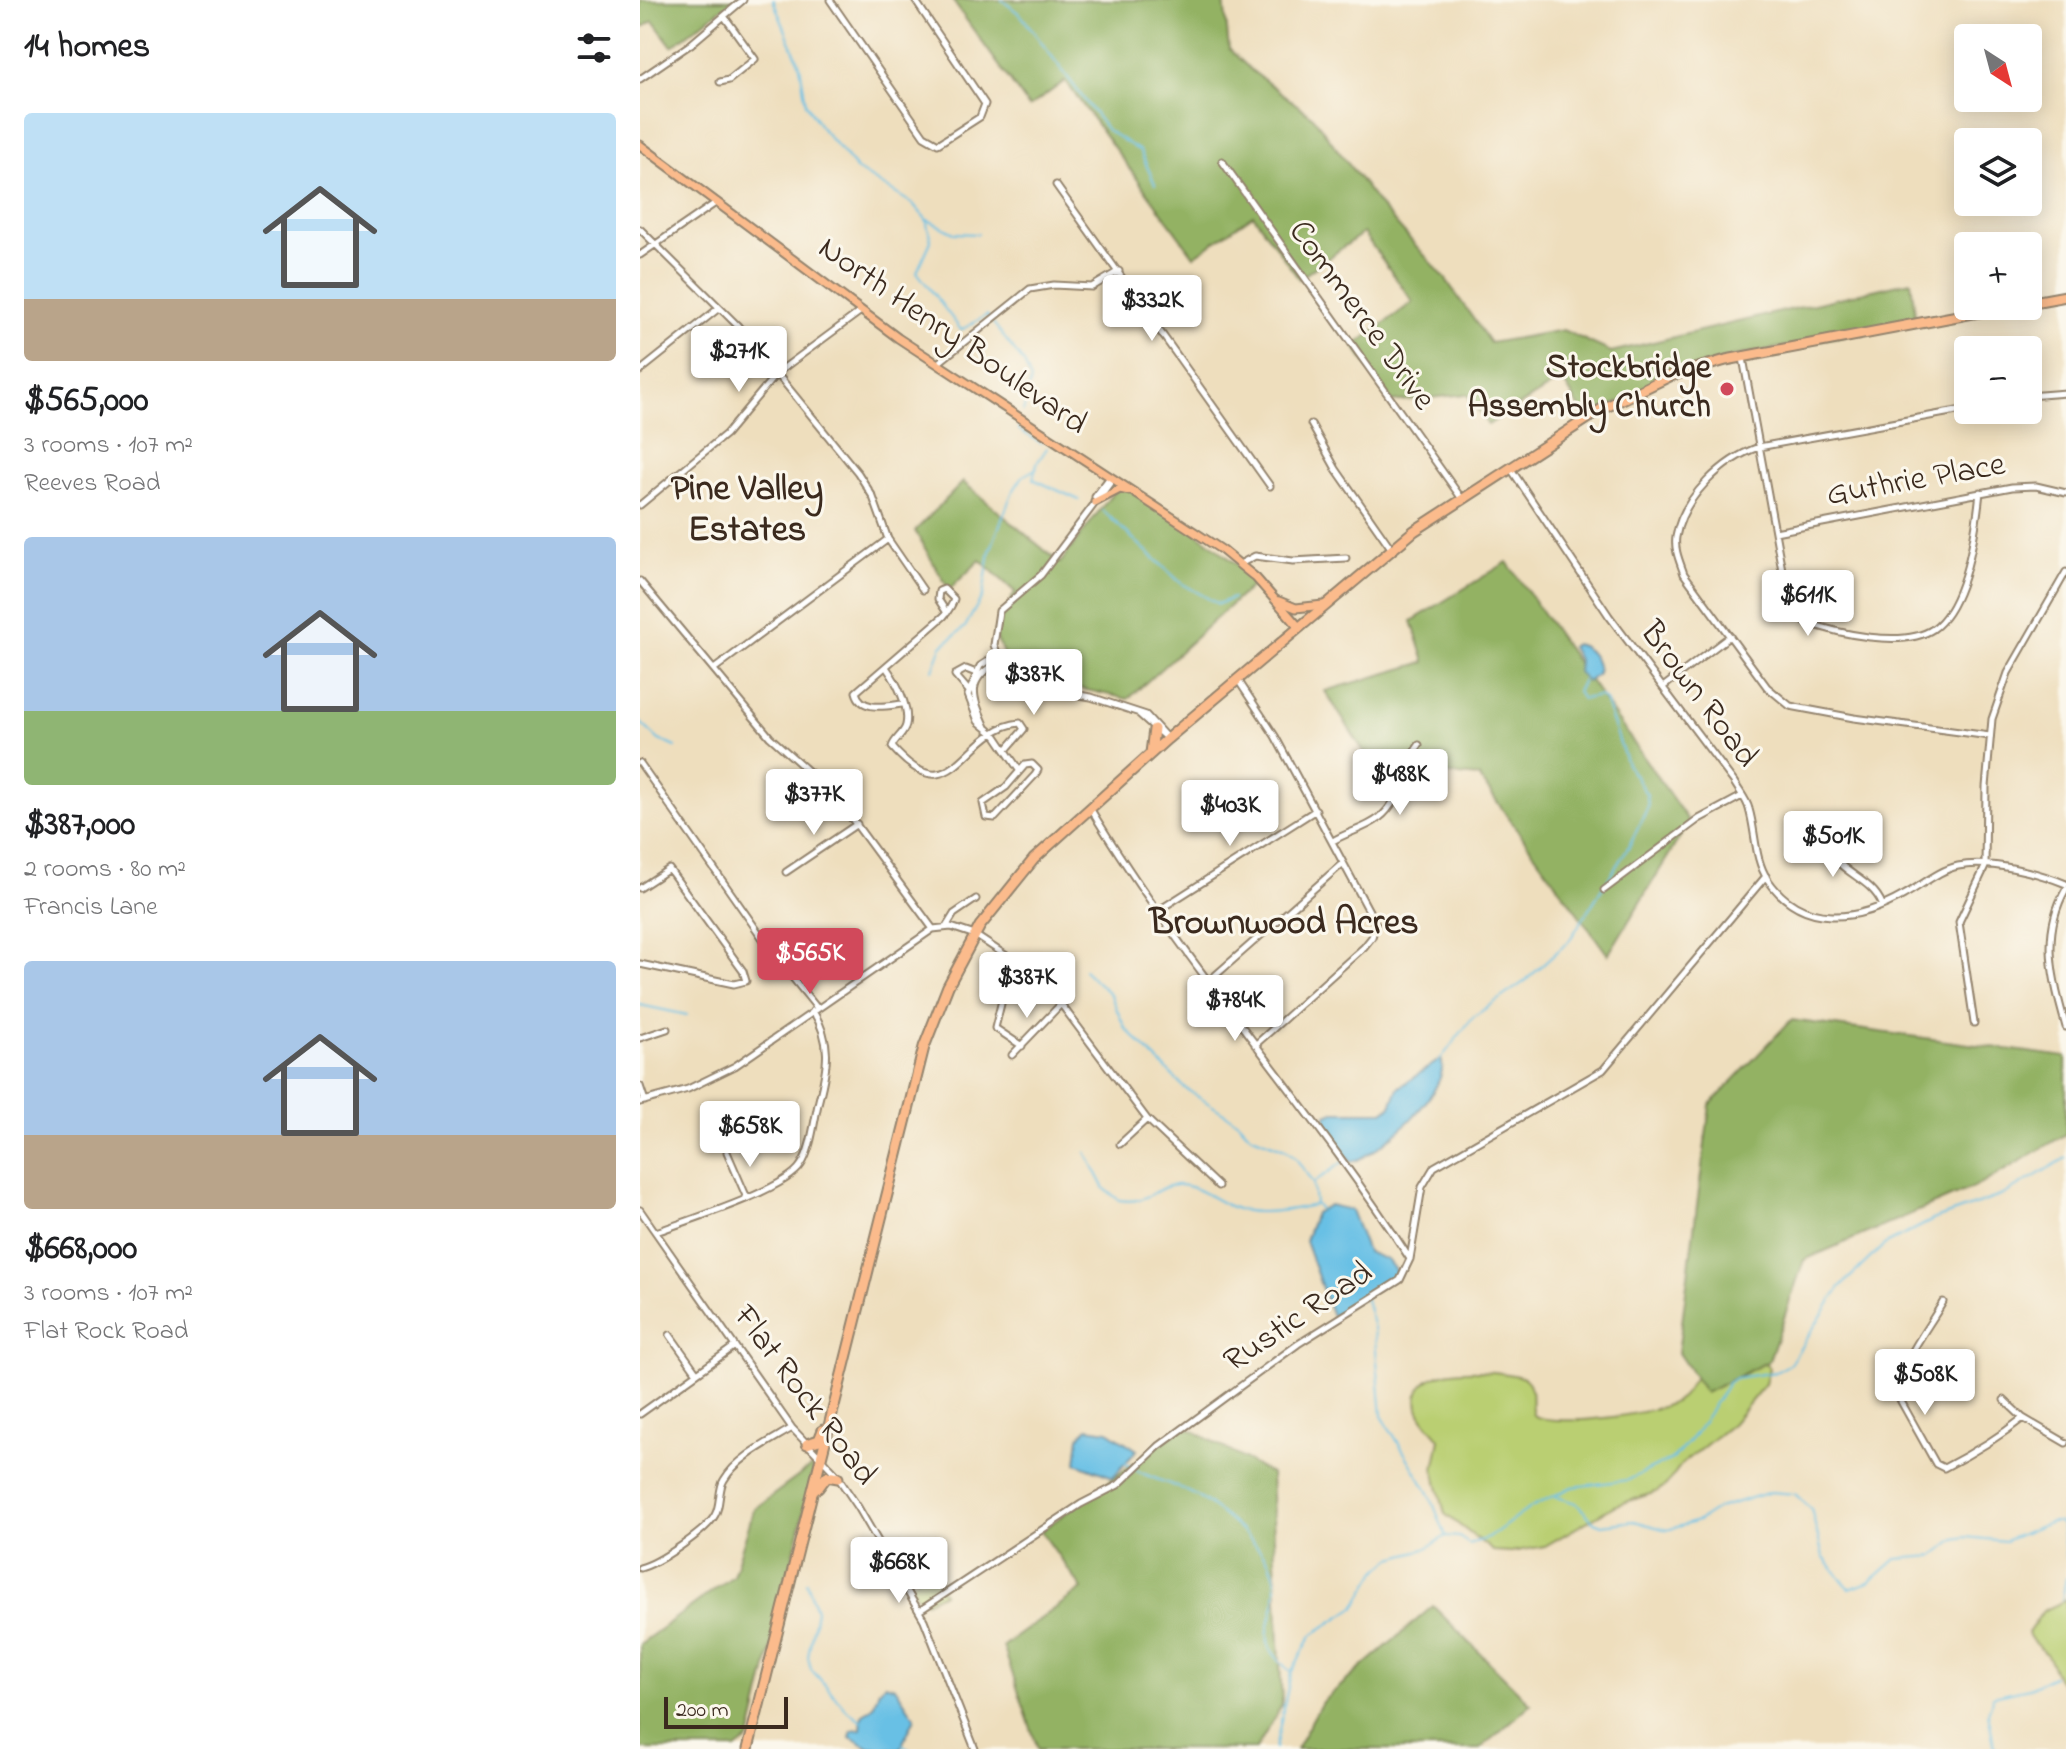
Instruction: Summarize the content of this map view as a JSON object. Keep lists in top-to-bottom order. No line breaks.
{"streets":{"main road":["North Henry Boulevard"],"street":["Commerce Drive","Guthrie Place","Brown Road","Rustic Road","Flat Rock Road"]},"crossings":[["Brown Road","Rustic Road"],["Rustic Road","Flat Rock Road"]],"districts":["Pine Valley Estates","Brownwood Acres"],"places":["Stockbridge Assembly Church"],"scale_bar":"200 m","north":"bottom right","page":{"heading":"14 homes","map_buttons":["+","−"],"list":[{"name":"$565,000","note":"3 rooms · 107 m² · Reeves Road"},{"name":"$387,000","note":"2 rooms · 80 m² · Francis Lane"},{"name":"$668,000","note":"3 rooms · 107 m² · Flat Rock Road"}],"price":["$332K","$271K","$611K","$387K","$488K","$377K","$403K","$501K","$565K","$387K","$784K","$658K","$508K","$668K"],"scale":"200 m"}}
